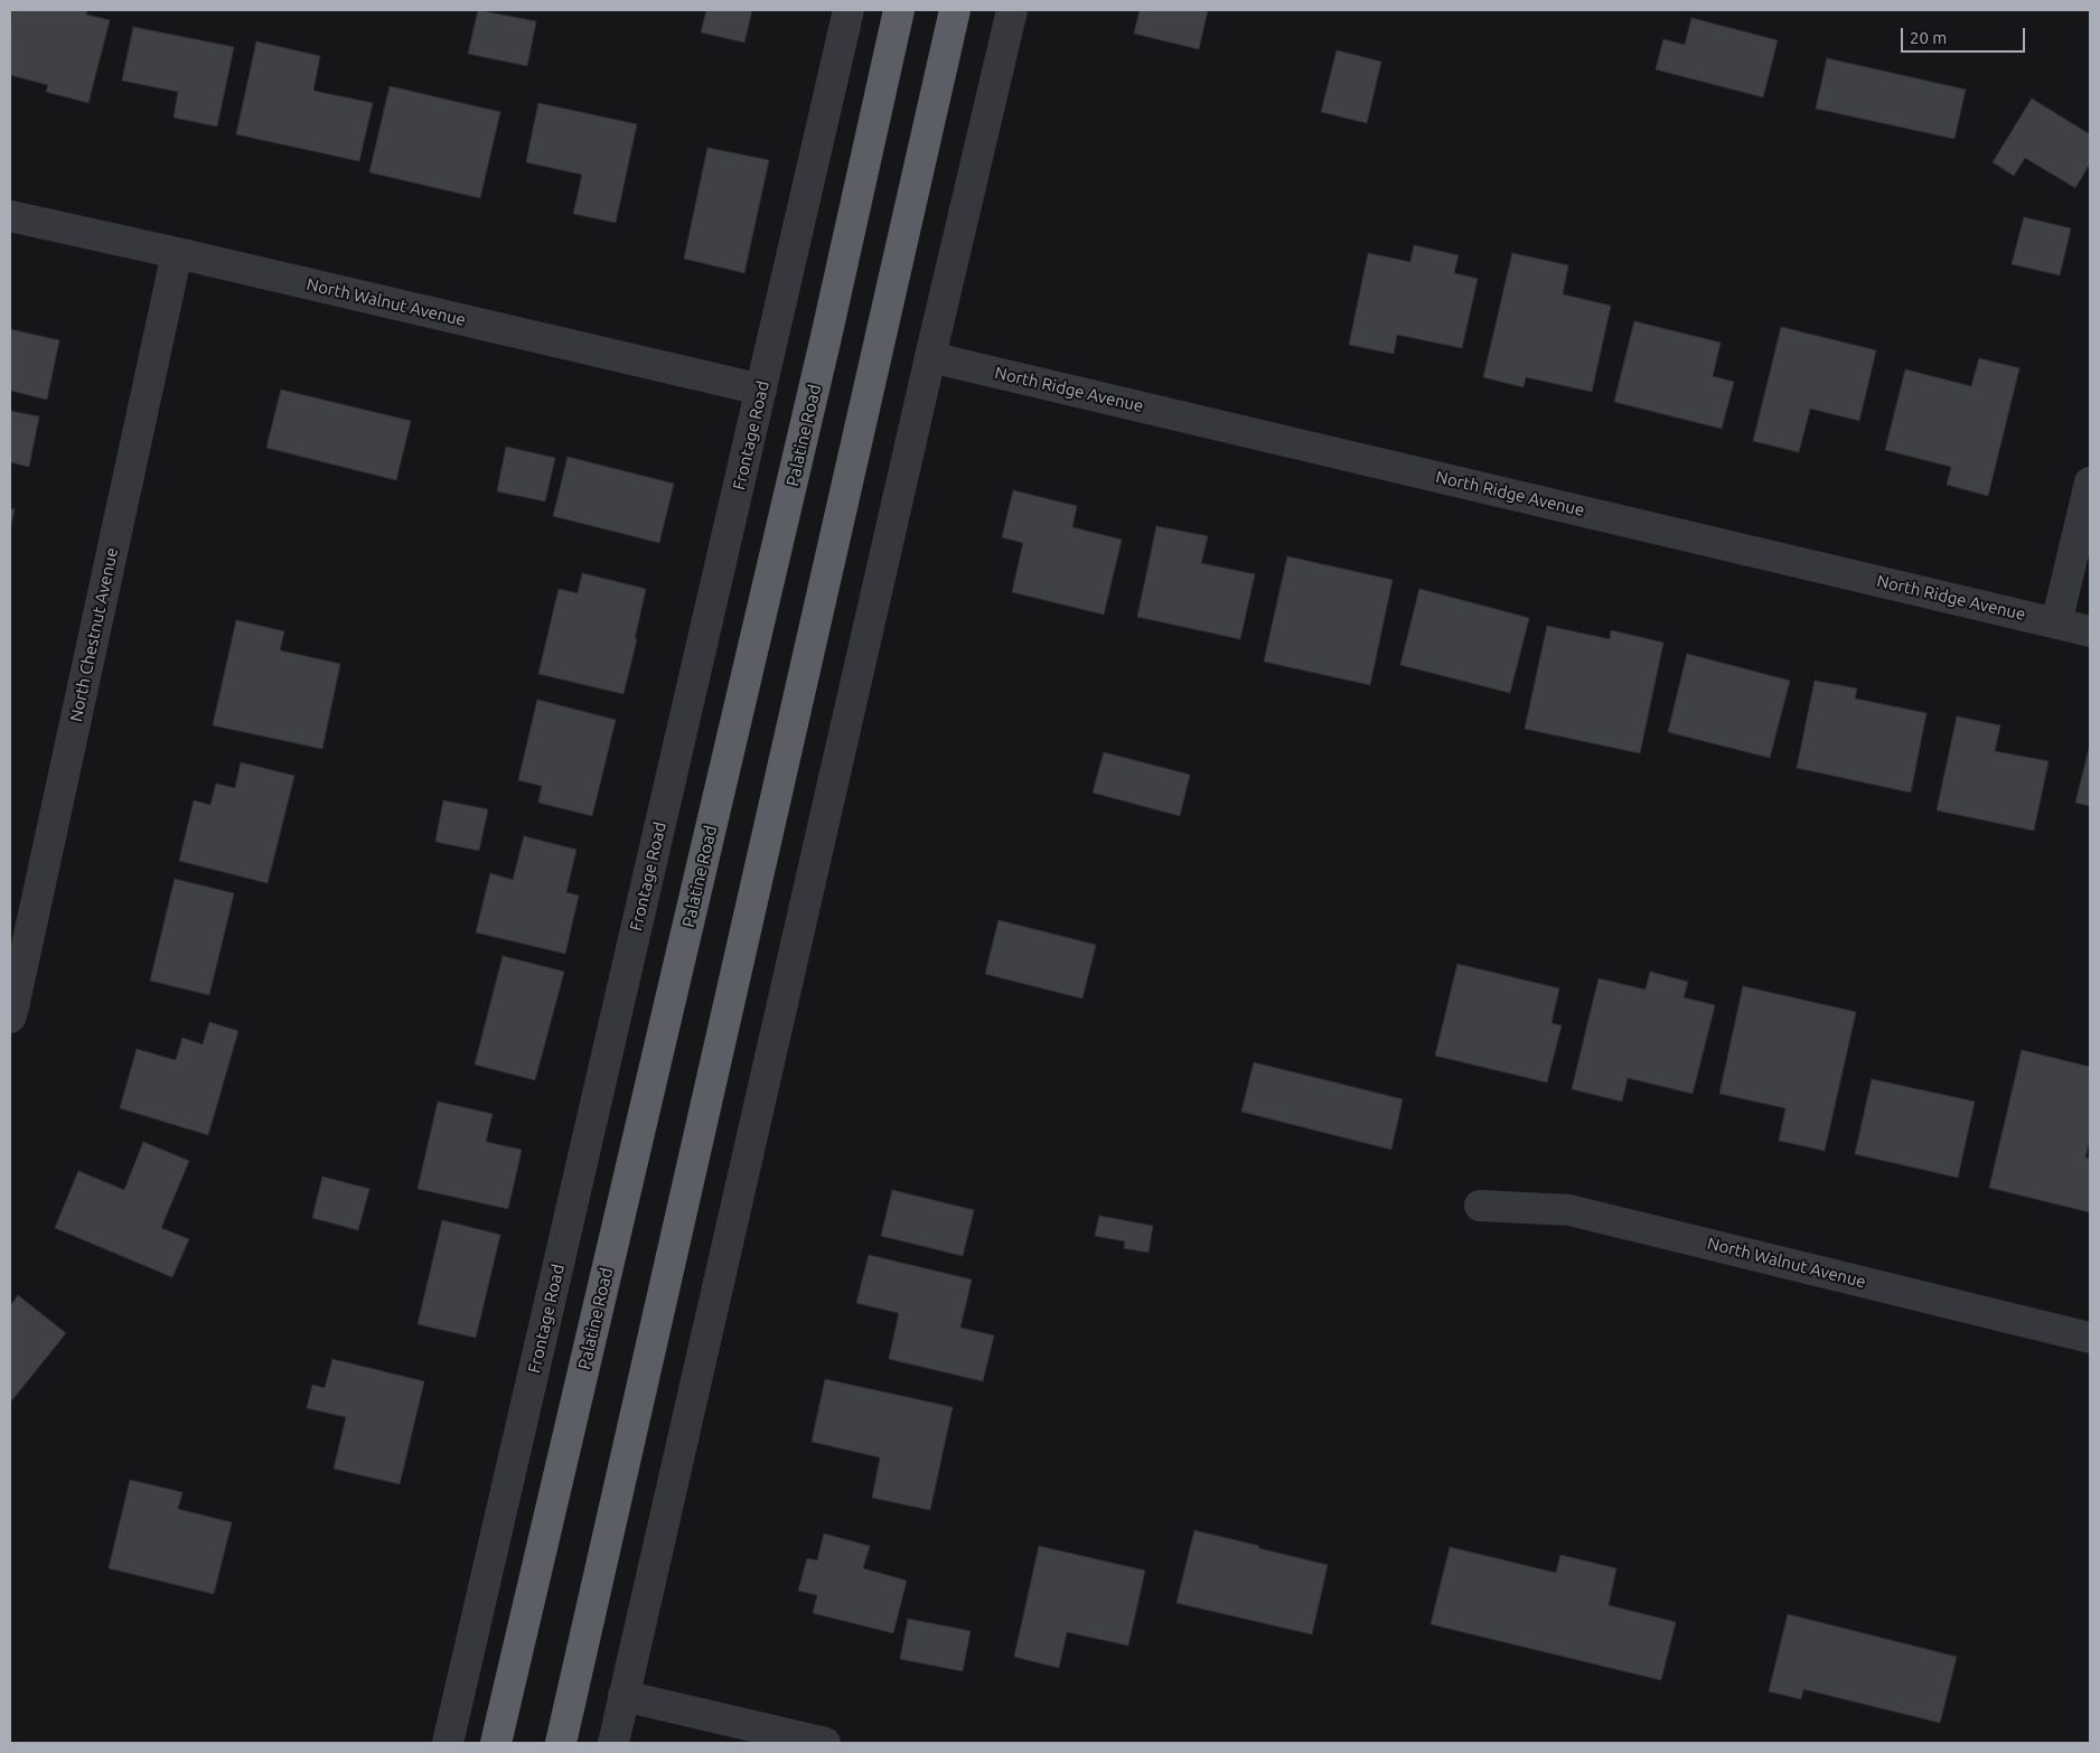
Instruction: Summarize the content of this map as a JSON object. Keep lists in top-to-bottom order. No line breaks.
{"streets":{"highway":["Palatine Road"],"street":["North Walnut Avenue","North Ridge Avenue","Frontage Road","North Chestnut Avenue"]},"crossings":[["North Walnut Avenue","Frontage Road"],["North Walnut Avenue","North Chestnut Avenue"]],"scale_bar":"20 m"}
